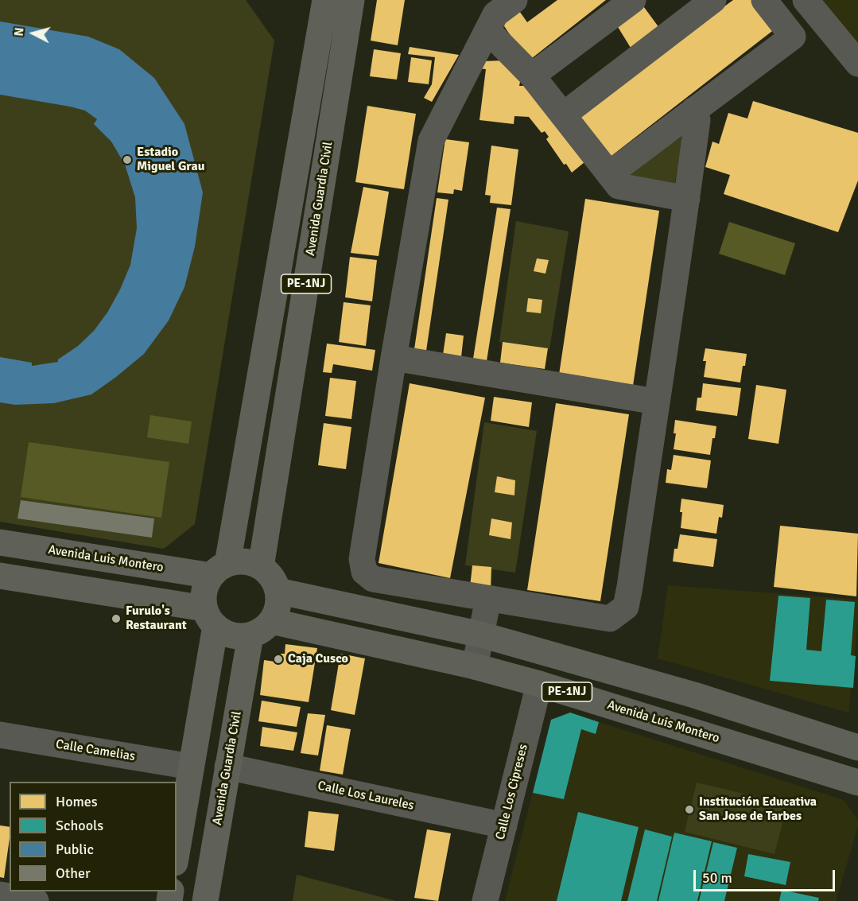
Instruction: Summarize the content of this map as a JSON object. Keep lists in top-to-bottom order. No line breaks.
{"streets":{"main road":["Avenida Guardia Civil","PE-1NJ","Avenida Luis Montero"],"street":["Calle Camelias","Calle Los Cipreses","Calle Los Laureles"]},"crossings":[["Avenida Guardia Civil","PE-1NJ"],["Avenida Guardia Civil","Avenida Luis Montero"],["Avenida Guardia Civil","Calle Los Laureles"],["PE-1NJ","Avenida Luis Montero"],["Avenida Luis Montero","Calle Los Cipreses"],["Calle Los Cipreses","Calle Los Laureles"]],"places":["Estadio Miguel Grau","Furulo's Restaurant","Caja Cusco","Institución Educativa San Jose de Tarbes"],"legend":["Homes","Schools","Public","Other"],"scale_bar":"50 m","north":"left"}
